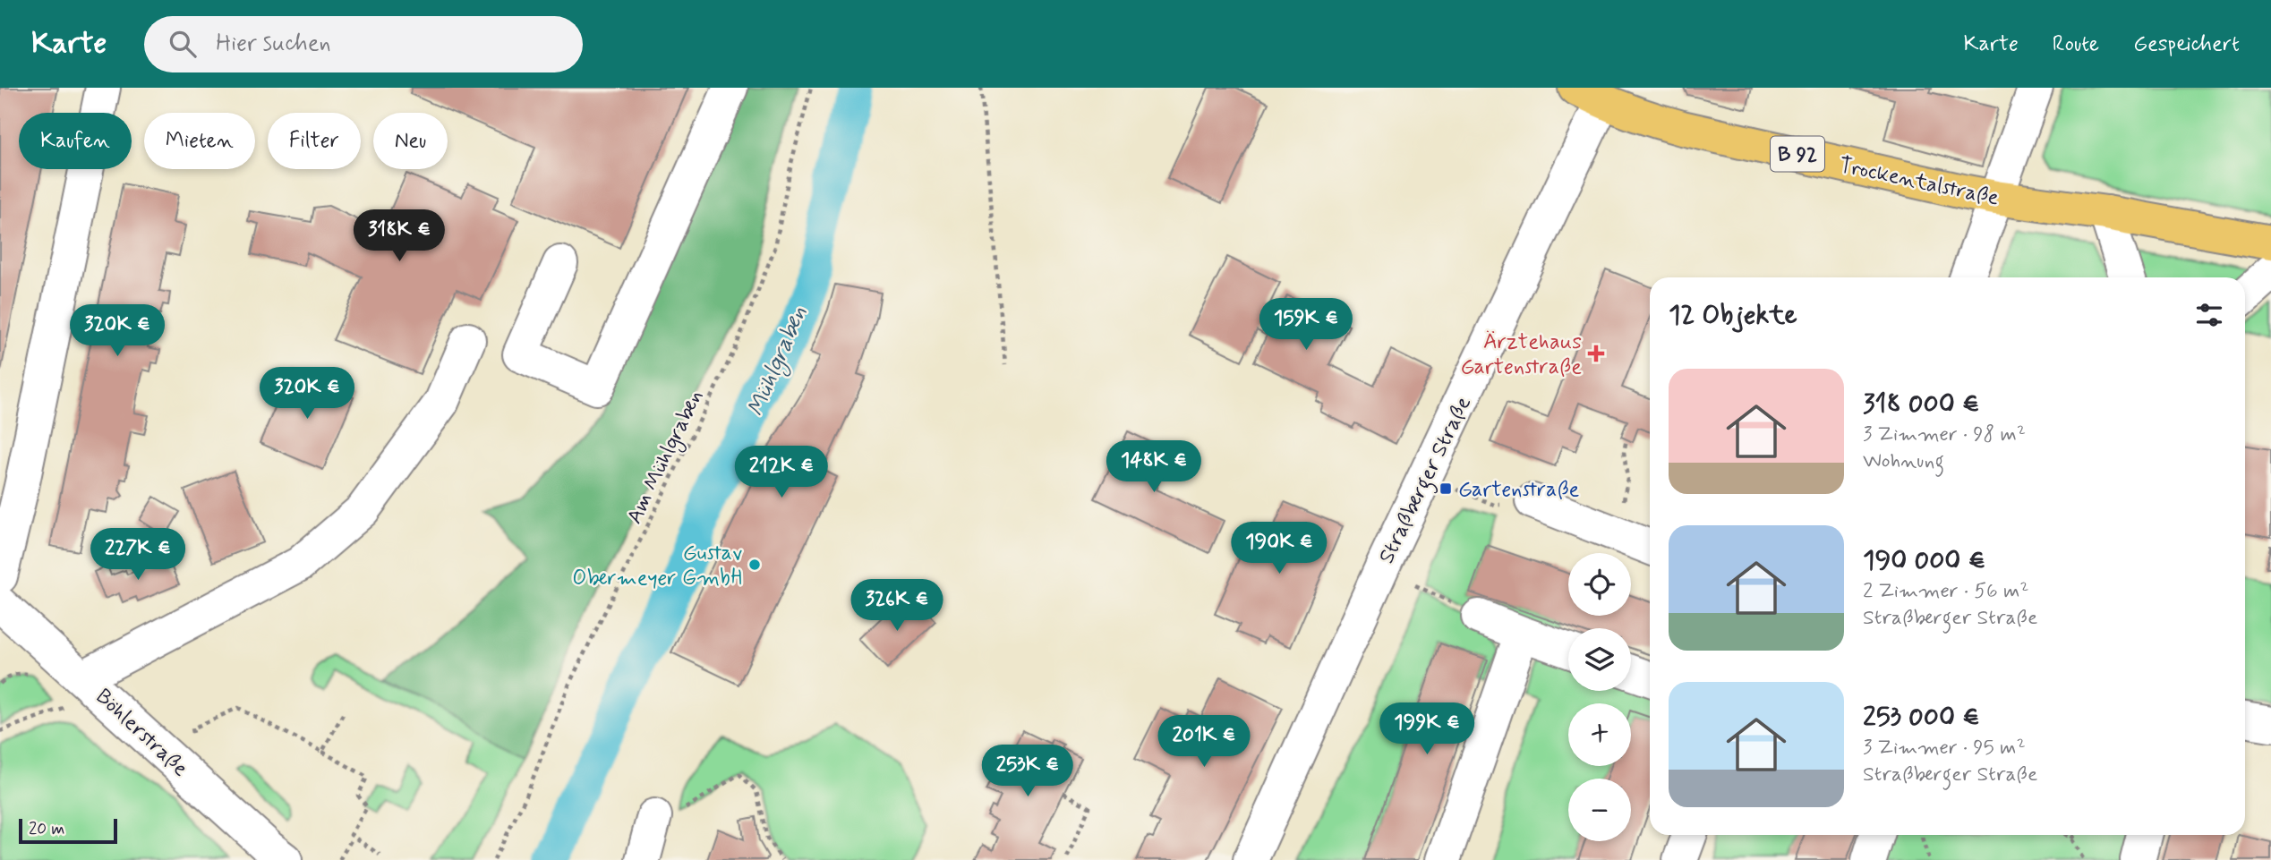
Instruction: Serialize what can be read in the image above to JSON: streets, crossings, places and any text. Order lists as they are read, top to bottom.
{
  "streets": {
    "main road": ["B 92", "Trockentalstraße"],
    "street": ["Straßberger Straße", "Böhlerstraße"],
    "path": ["Am Mühlgraben"]
  },
  "crossings": [
    ["Trockentalstraße", "Straßberger Straße"]
  ],
  "water": ["Mühlgraben"],
  "places": {
    "health": ["Ärztehaus Gartenstraße"],
    "transit": ["Gartenstraße"],
    "other": ["Gustav Obermeyer GmbH"]
  },
  "scale_bar": "20 m",
  "page": {
    "header": "Karte",
    "search": "Hier suchen",
    "nav": ["Karte", "Route", "Gespeichert"],
    "chip": [
      "Kaufen",
      "Mieten",
      "Filter",
      "Neu"
    ],
    "price": [
      "318K €",
      "159K €",
      "320K €",
      "320K €",
      "148K €",
      "212K €",
      "190K €",
      "227K €",
      "326K €",
      "199K €",
      "201K €",
      "253K €"
    ],
    "heading": "12 Objekte",
    "list": [
      {
        "name": "318 000 €",
        "note": "3 Zimmer · 98 m² · Wohnung"
      },
      {
        "name": "190 000 €",
        "note": "2 Zimmer · 56 m² · Straßberger Straße"
      },
      {
        "name": "253 000 €",
        "note": "3 Zimmer · 95 m² · Straßberger Straße"
      }
    ],
    "map_buttons": ["+", "−"],
    "scale": "20 m"
  }
}
